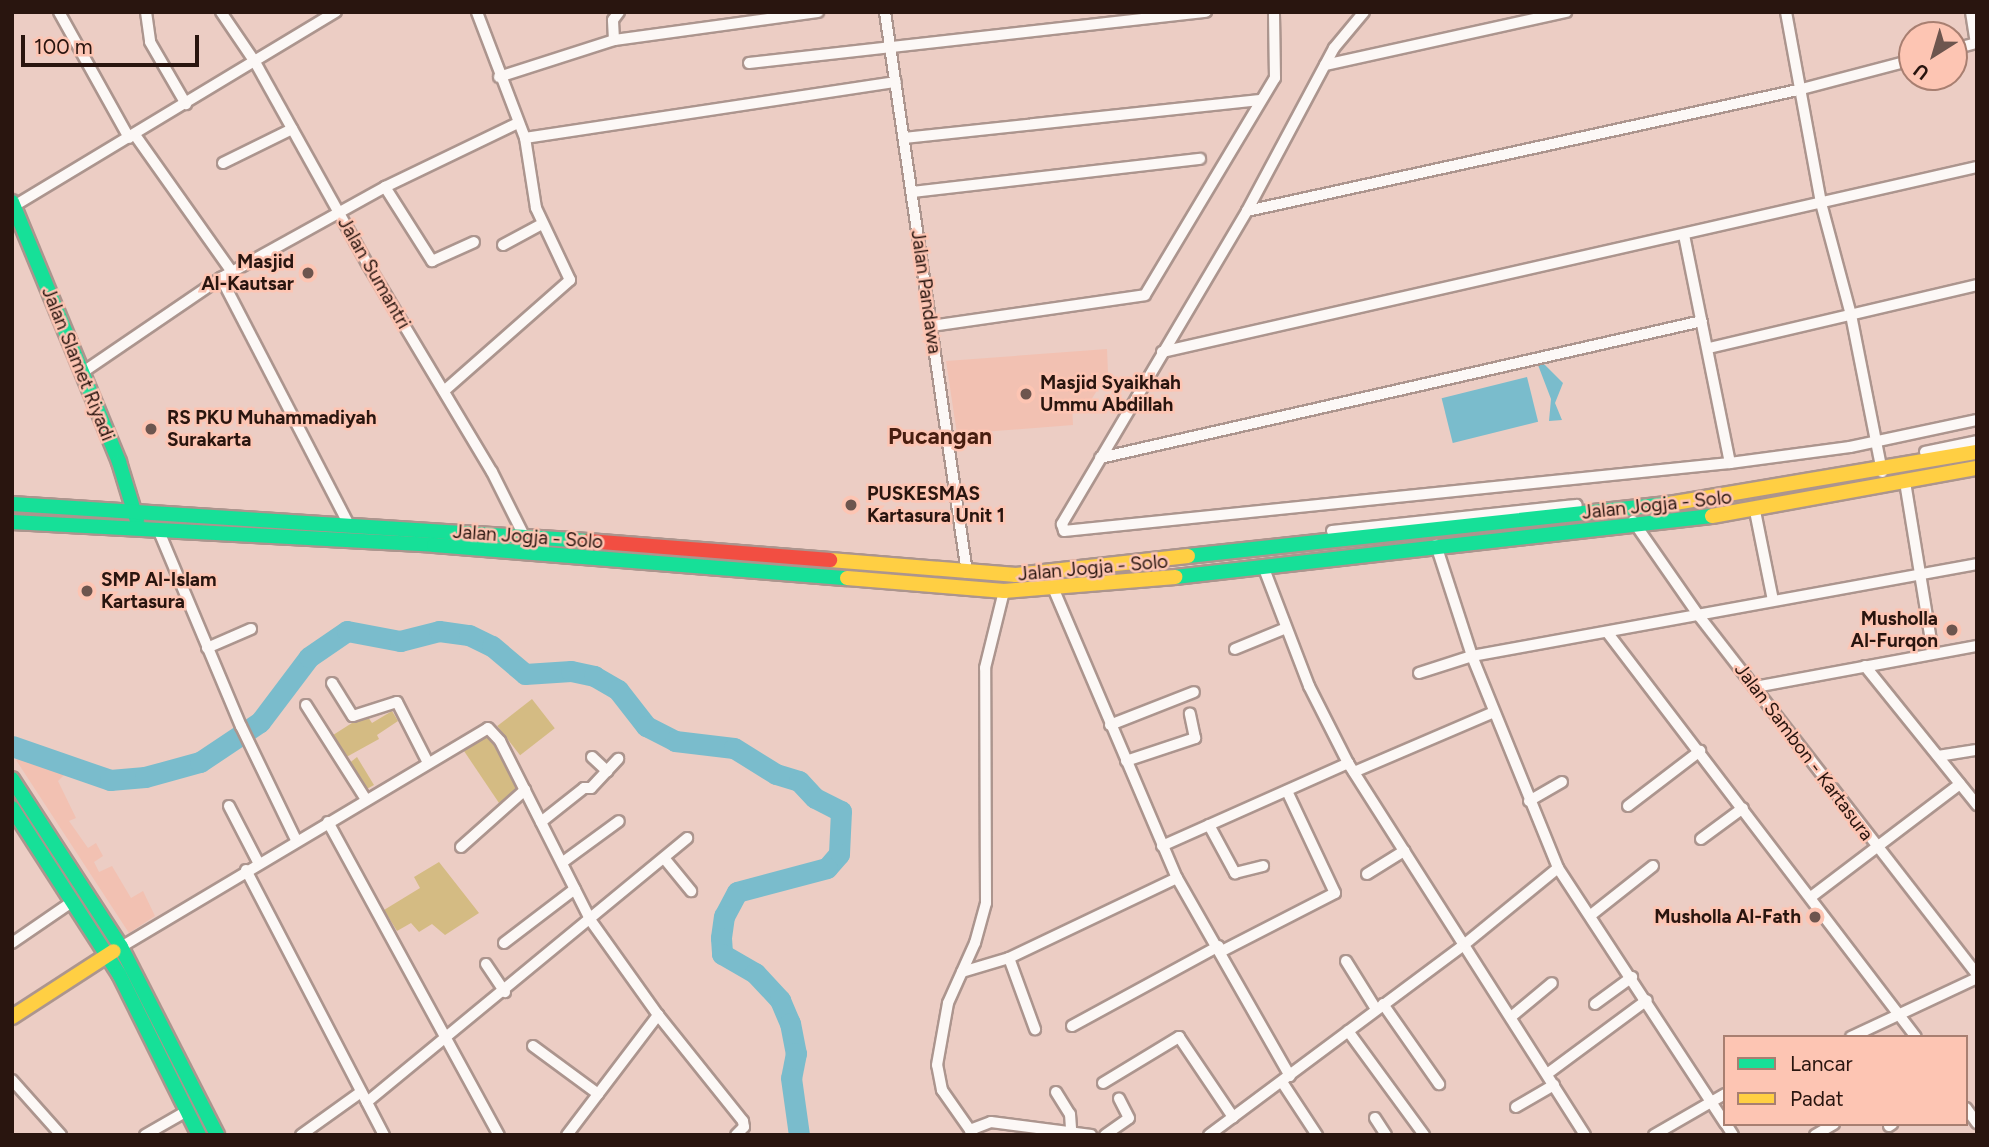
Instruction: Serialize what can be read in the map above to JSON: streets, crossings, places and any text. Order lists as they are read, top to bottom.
{
  "streets": {
    "main road": ["Jalan Slamet Riyadi", "Jalan Jogja - Solo"],
    "street": ["Jalan Sumantri", "Jalan Pandawa", "Jalan Sambon - Kartasura"]
  },
  "crossings": [
    ["Jalan Sumantri", "Jalan Jogja - Solo"],
    ["Jalan Pandawa", "Jalan Jogja - Solo"],
    ["Jalan Slamet Riyadi", "Jalan Jogja - Solo"],
    ["Jalan Jogja - Solo", "Jalan Sambon - Kartasura"]
  ],
  "districts": ["Pucangan"],
  "places": [
    "Masjid Al-Kautsar",
    "Masjid Syaikhah Ummu Abdillah",
    "RS PKU Muhammadiyah Surakarta",
    "PUSKESMAS Kartasura Unit 1",
    "SMP Al-Islam Kartasura",
    "Musholla Al-Furqon",
    "Musholla Al-Fath"
  ],
  "legend": ["Lancar", "Padat"],
  "scale_bar": "100 m",
  "north": "bottom left"
}
